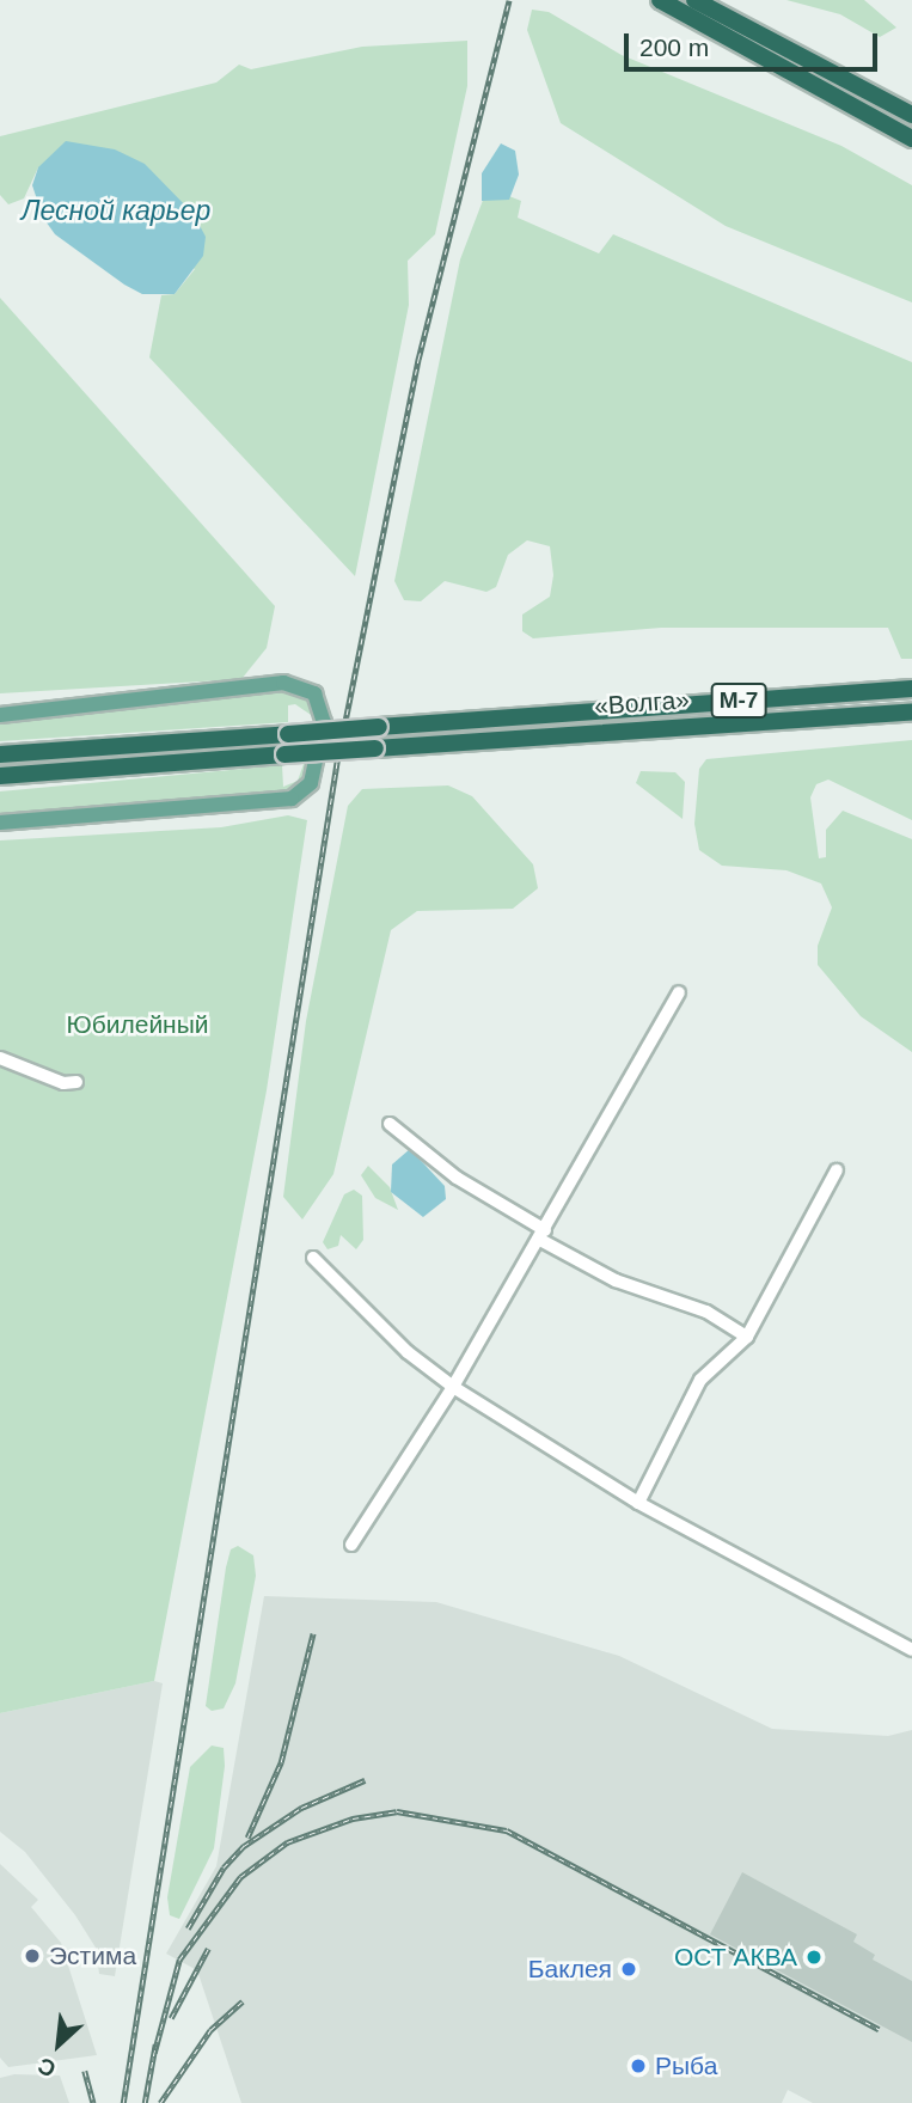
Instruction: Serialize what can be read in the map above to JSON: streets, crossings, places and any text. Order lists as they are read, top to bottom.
{
  "streets": {
    "highway": ["М-7", "«Волга»"]
  },
  "water": ["Лесной карьер"],
  "parks": ["Юбилейный"],
  "places": [
    "Эстима",
    "ОСТ АКВА",
    "Баклея",
    "Рыба"
  ],
  "scale_bar": "200 m",
  "north": "bottom left"
}
